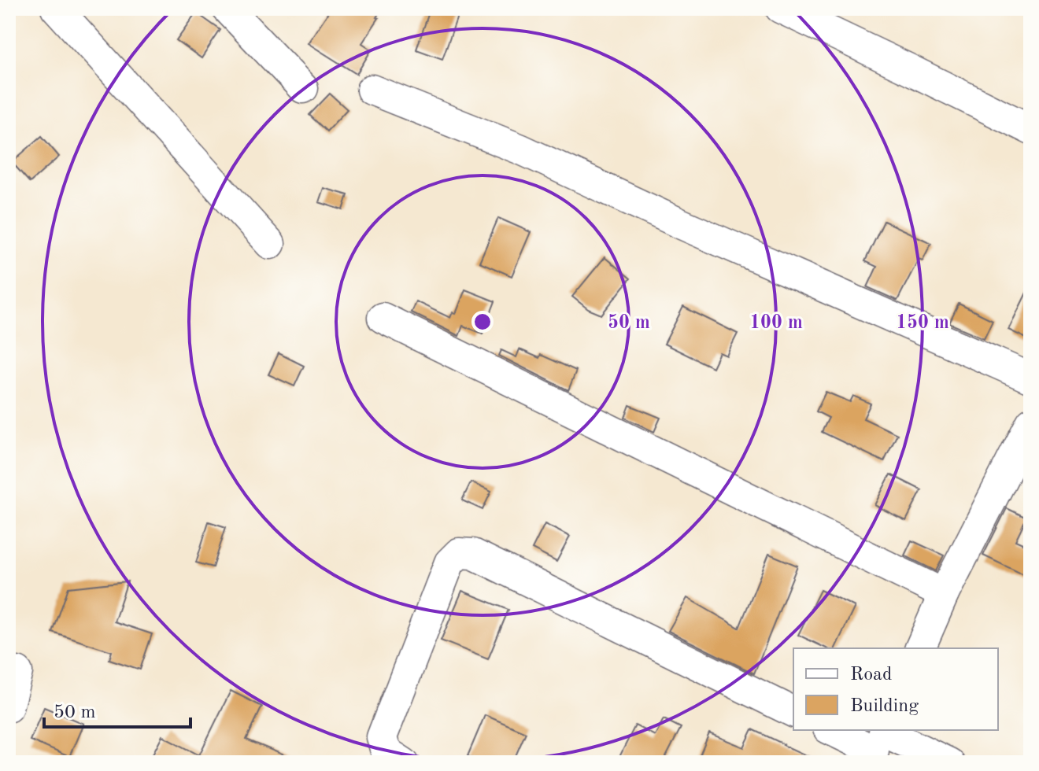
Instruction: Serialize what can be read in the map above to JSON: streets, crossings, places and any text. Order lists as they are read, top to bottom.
{
  "legend": ["Road", "Building"],
  "scale_bar": "50 m",
  "rings": ["50 m", "100 m", "150 m"]
}
